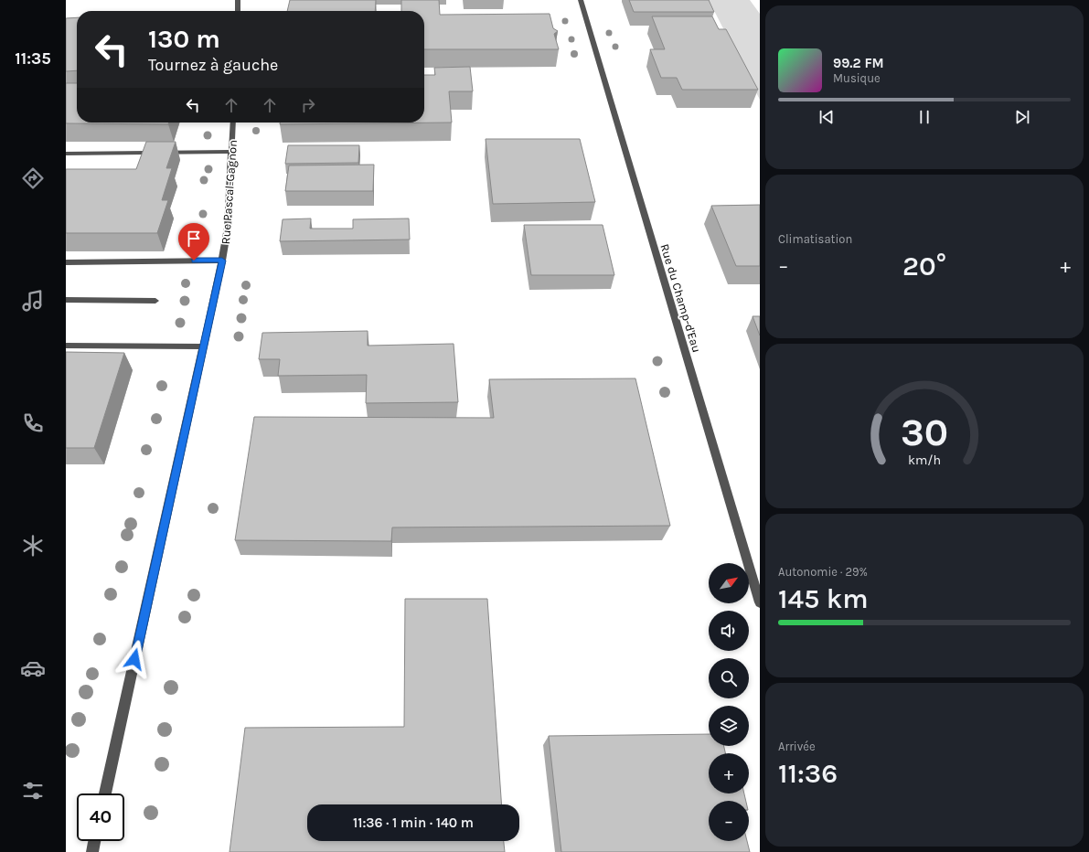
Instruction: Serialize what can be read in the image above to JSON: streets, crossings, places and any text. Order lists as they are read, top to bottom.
{
  "streets": {
    "street": ["Rue Pascal-Gagnon", "Rue du Champ-d'Eau"]
  },
  "north": "top right",
  "page": {
    "tabs": "11:35",
    "turn": ["130 m", "Tournez à gauche"],
    "song": ["99.2 FM", "Musique"],
    "tile": [
      "Climatisation",
      ["Autonomie · 29%", "145 km"],
      ["Arrivée", "11:36"]
    ],
    "heat": ["−", "20°", "+"],
    "map_buttons": ["+", "−"],
    "limit": "40",
    "trip": "11:36 · 1 min · 140 m",
    "gauge": ["30", "km/h"]
  }
}
